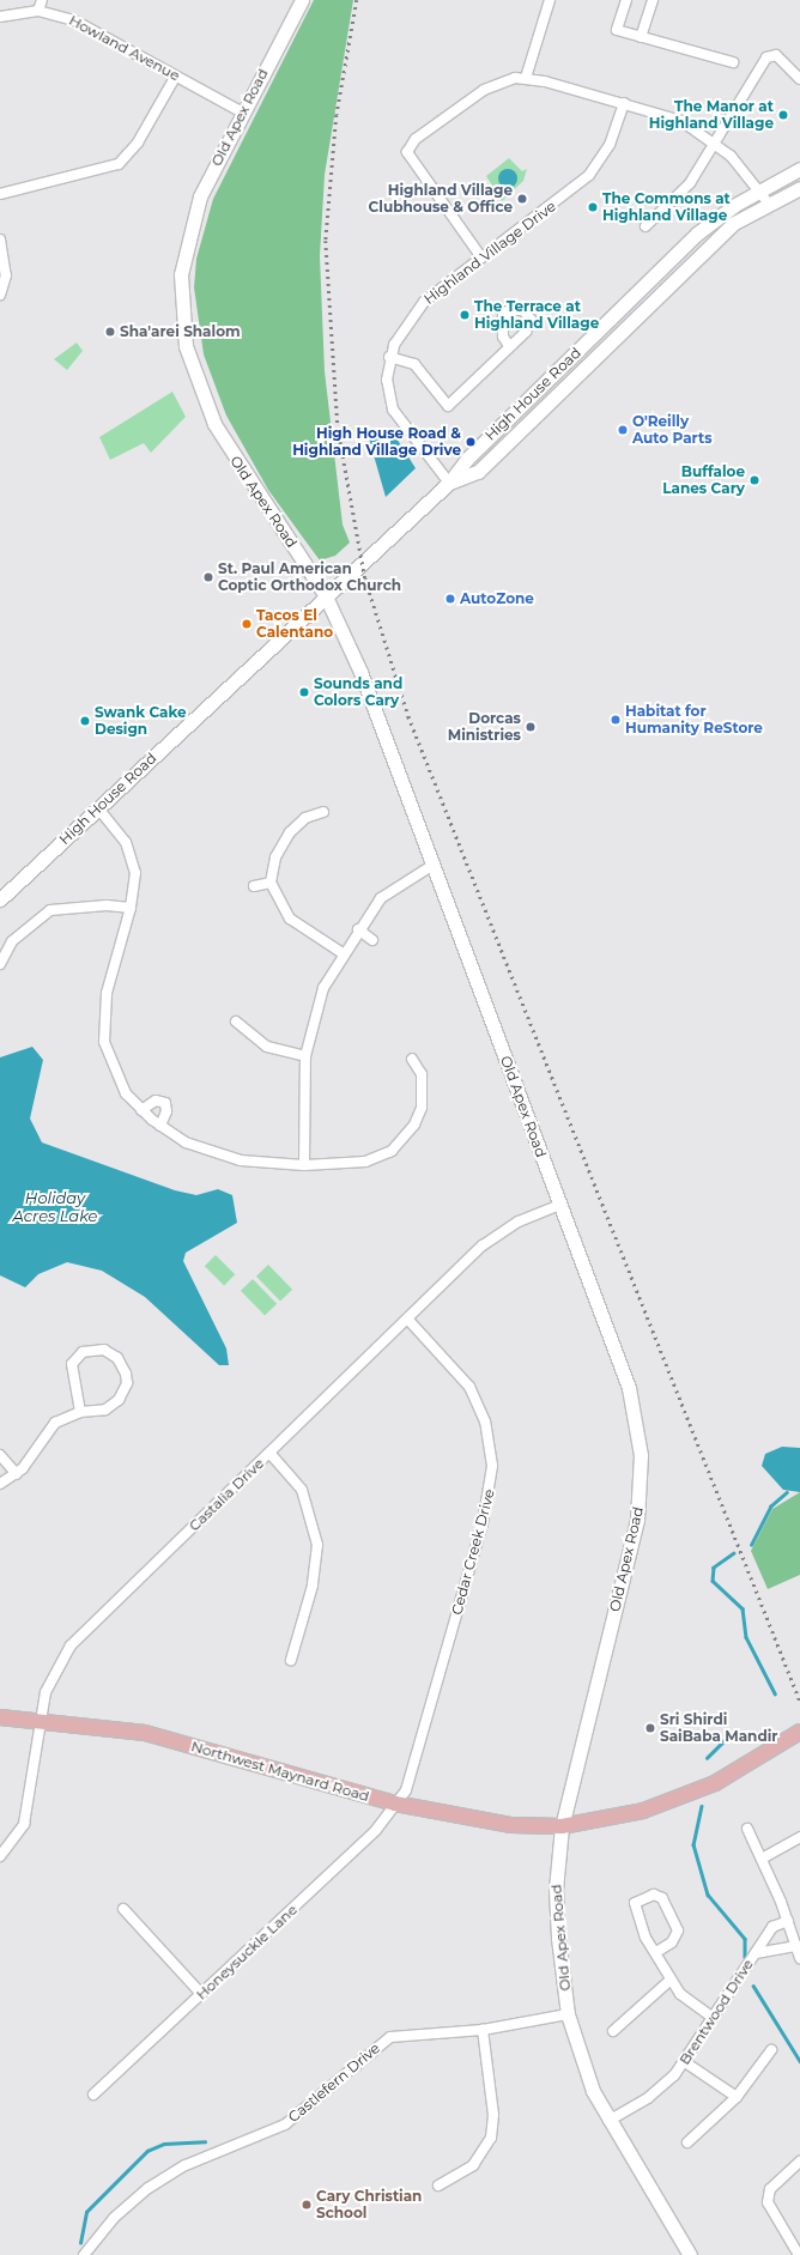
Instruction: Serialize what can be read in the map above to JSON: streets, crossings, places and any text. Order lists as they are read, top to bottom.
{
  "streets": {
    "main road": ["Old Apex Road", "High House Road", "Northwest Maynard Road"],
    "street": [
      "Howland Avenue",
      "Highland Village Drive",
      "Castalia Drive",
      "Cedar Creek Drive",
      "Honeysuckle Lane",
      "Brentwood Drive",
      "Castlefern Drive"
    ]
  },
  "crossings": [
    ["Howland Avenue", "Old Apex Road"],
    ["Old Apex Road", "High House Road"],
    ["Old Apex Road", "Castalia Drive"],
    ["Old Apex Road", "Northwest Maynard Road"],
    ["Old Apex Road", "Brentwood Drive"],
    ["Old Apex Road", "Castlefern Drive"],
    ["Highland Village Drive", "High House Road"],
    ["Castalia Drive", "Cedar Creek Drive"],
    ["Castalia Drive", "Northwest Maynard Road"],
    ["Cedar Creek Drive", "Northwest Maynard Road"],
    ["Cedar Creek Drive", "Honeysuckle Lane"],
    ["Northwest Maynard Road", "Honeysuckle Lane"]
  ],
  "water": ["Holiday Acres Lake"],
  "places": [
    "The Manor at Highland Village",
    "Highland Village Clubhouse & Office",
    "The Commons at Highland Village",
    "The Terrace at Highland Village",
    "Sha'arei Shalom",
    "O'Reilly Auto Parts",
    "High House Road & Highland Village Drive",
    "Buffaloe Lanes Cary",
    "St. Paul American Coptic Orthodox Church",
    "AutoZone",
    "Tacos El Calentano",
    "Sounds and Colors Cary",
    "Habitat for Humanity ReStore",
    "Swank Cake Design",
    "Dorcas Ministries",
    "Sri Shirdi SaiBaba Mandir",
    "Cary Christian School"
  ]
}
